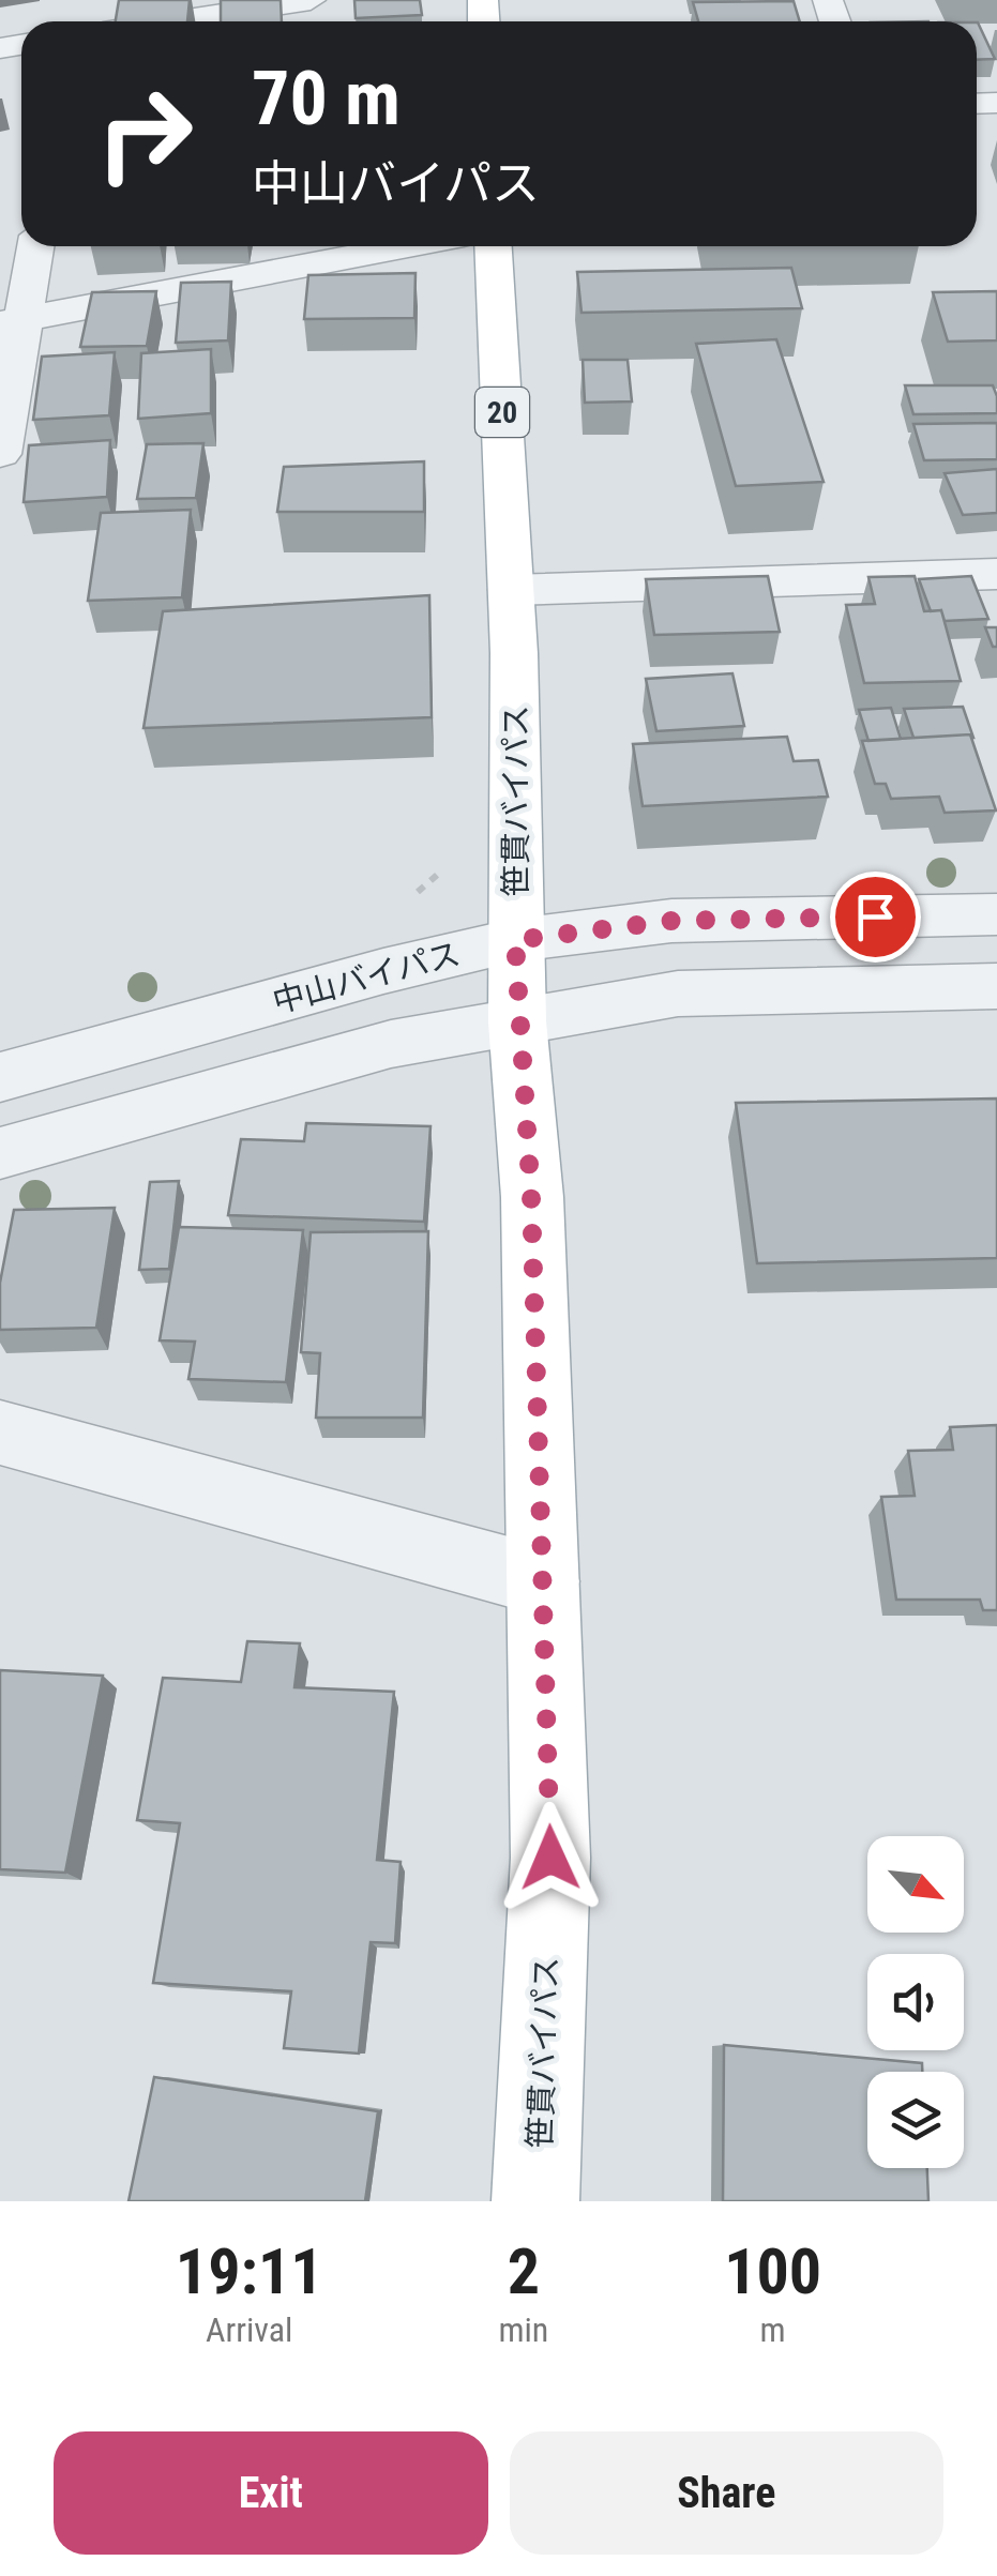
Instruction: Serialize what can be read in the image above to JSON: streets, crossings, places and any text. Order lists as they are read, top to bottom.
{
  "streets": {
    "main road": ["20", "笹貫バイパス"],
    "street": ["中山バイパス"]
  },
  "crossings": [
    ["笹貫バイパス", "中山バイパス"]
  ],
  "north": "bottom right",
  "page": {
    "turn": ["70 m", "中山バイパス"],
    "eta": [
      "19:11",
      "Arrival",
      "2",
      "min",
      "100",
      "m"
    ],
    "buttons": ["Exit", "Share"]
  }
}
